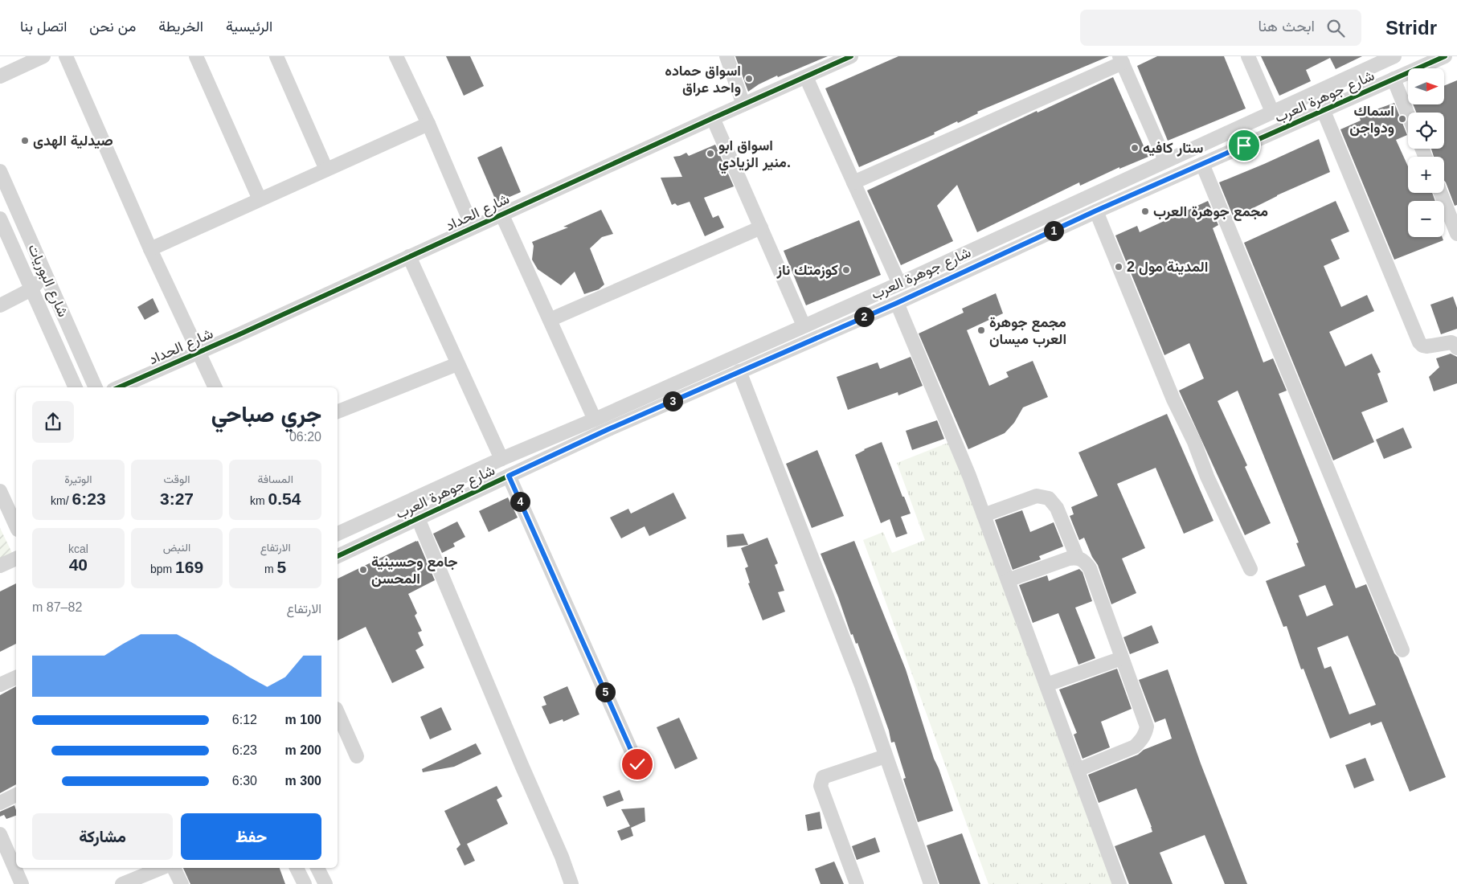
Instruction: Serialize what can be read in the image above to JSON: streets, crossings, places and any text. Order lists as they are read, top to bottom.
{
  "streets": {
    "street": ["شارع جوهرة العرب", "شارع الحداد", "شارع البوريات"]
  },
  "places": [
    "اسواق حماده واحد عراق",
    "اسماك ودواجن",
    "صيدلية الهدى",
    "ستار كافيه",
    "اسواق ابو منير الزيادي.",
    "مجمع جوهرة العرب",
    "المدينة مول 2",
    "كوزمتك ناز",
    "مجمع جوهرة العرب ميسان",
    "جامع وحسينية المحسن"
  ],
  "north": "right",
  "page": {
    "header": "Stridr",
    "search": "ابحث هنا",
    "nav": [
      "الرئيسية",
      "الخريطة",
      "من نحن",
      "اتصل بنا"
    ],
    "map_buttons": ["+", "−"],
    "pins": [
      "1",
      "2",
      "3",
      "4",
      "5"
    ],
    "heading": ["جري صباحي", "06:20"],
    "stats": [
      ["المسافة", "0.54 km"],
      ["الوقت", "3:27"],
      ["الوتيرة", "6:23 /km"],
      ["الارتفاع", "5 m"],
      ["النبض", "169 bpm"],
      ["kcal", "40"]
    ],
    "chart": ["الارتفاع", "82–87 m"],
    "list": [
      {
        "name": "100 m",
        "note": "6:12"
      },
      {
        "name": "200 m",
        "note": "6:23"
      },
      {
        "name": "300 m",
        "note": "6:30"
      }
    ],
    "buttons": ["حفظ", "مشاركة"]
  }
}
